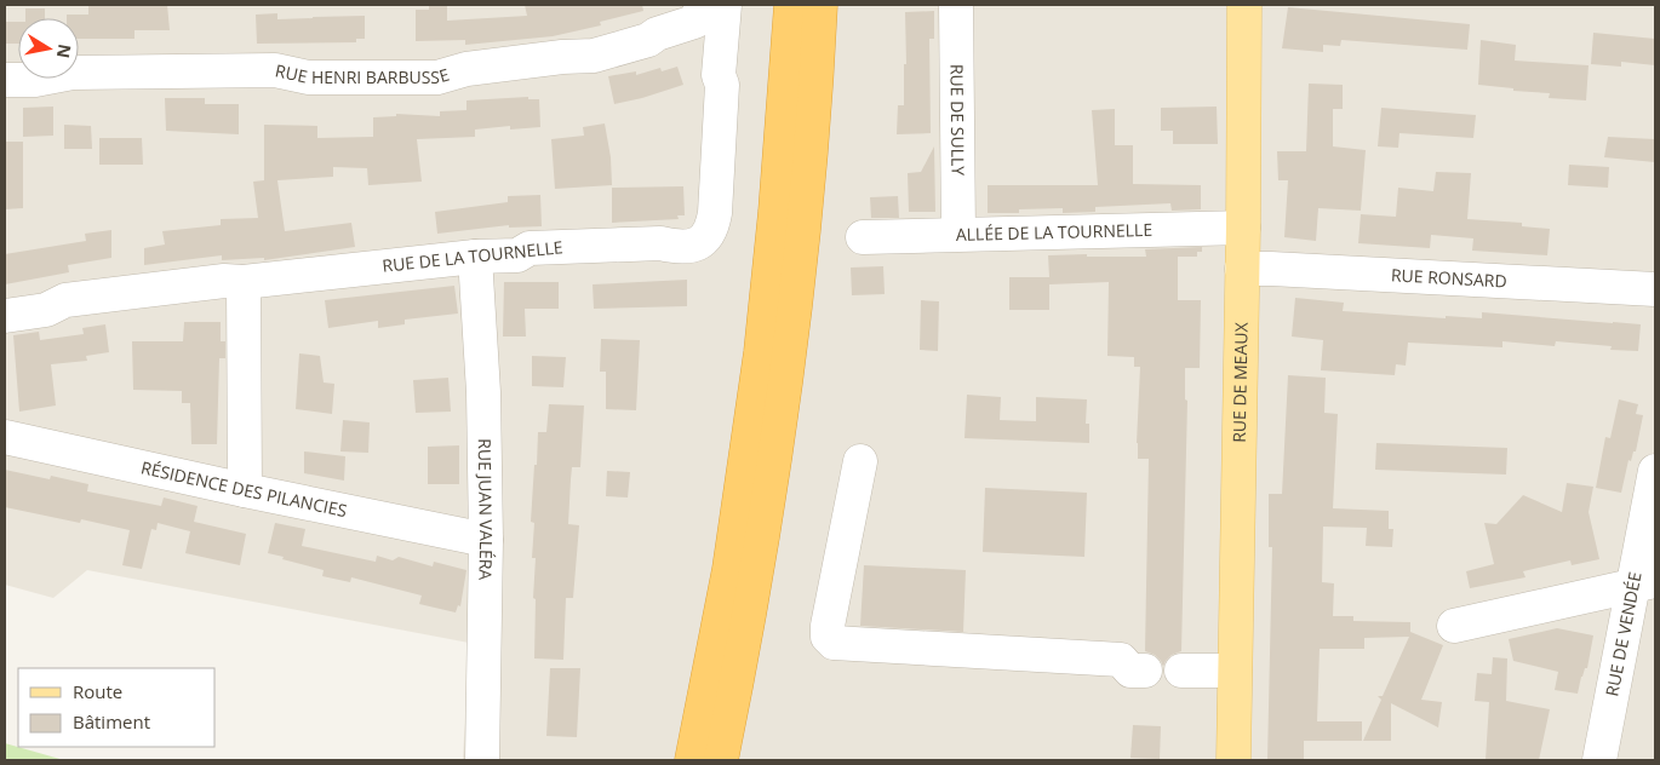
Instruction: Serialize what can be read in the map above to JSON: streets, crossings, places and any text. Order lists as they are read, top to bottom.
{
  "streets": {
    "main road": ["RUE DE MEAUX"],
    "street": [
      "RUE HENRI BARBUSSE",
      "RUE DE SULLY",
      "ALLÉE DE LA TOURNELLE",
      "RUE DE LA TOURNELLE",
      "RUE RONSARD",
      "RÉSIDENCE DES PILANCIES",
      "RUE JUAN VALÉRA",
      "RUE DE VENDÉE"
    ]
  },
  "crossings": [
    ["RUE DE SULLY", "ALLÉE DE LA TOURNELLE"],
    ["ALLÉE DE LA TOURNELLE", "RUE DE MEAUX"],
    ["RUE DE LA TOURNELLE", "RUE JUAN VALÉRA"],
    ["RUE RONSARD", "RUE DE MEAUX"],
    ["RÉSIDENCE DES PILANCIES", "RUE JUAN VALÉRA"]
  ],
  "legend": ["Route", "Bâtiment"],
  "north": "right"
}
